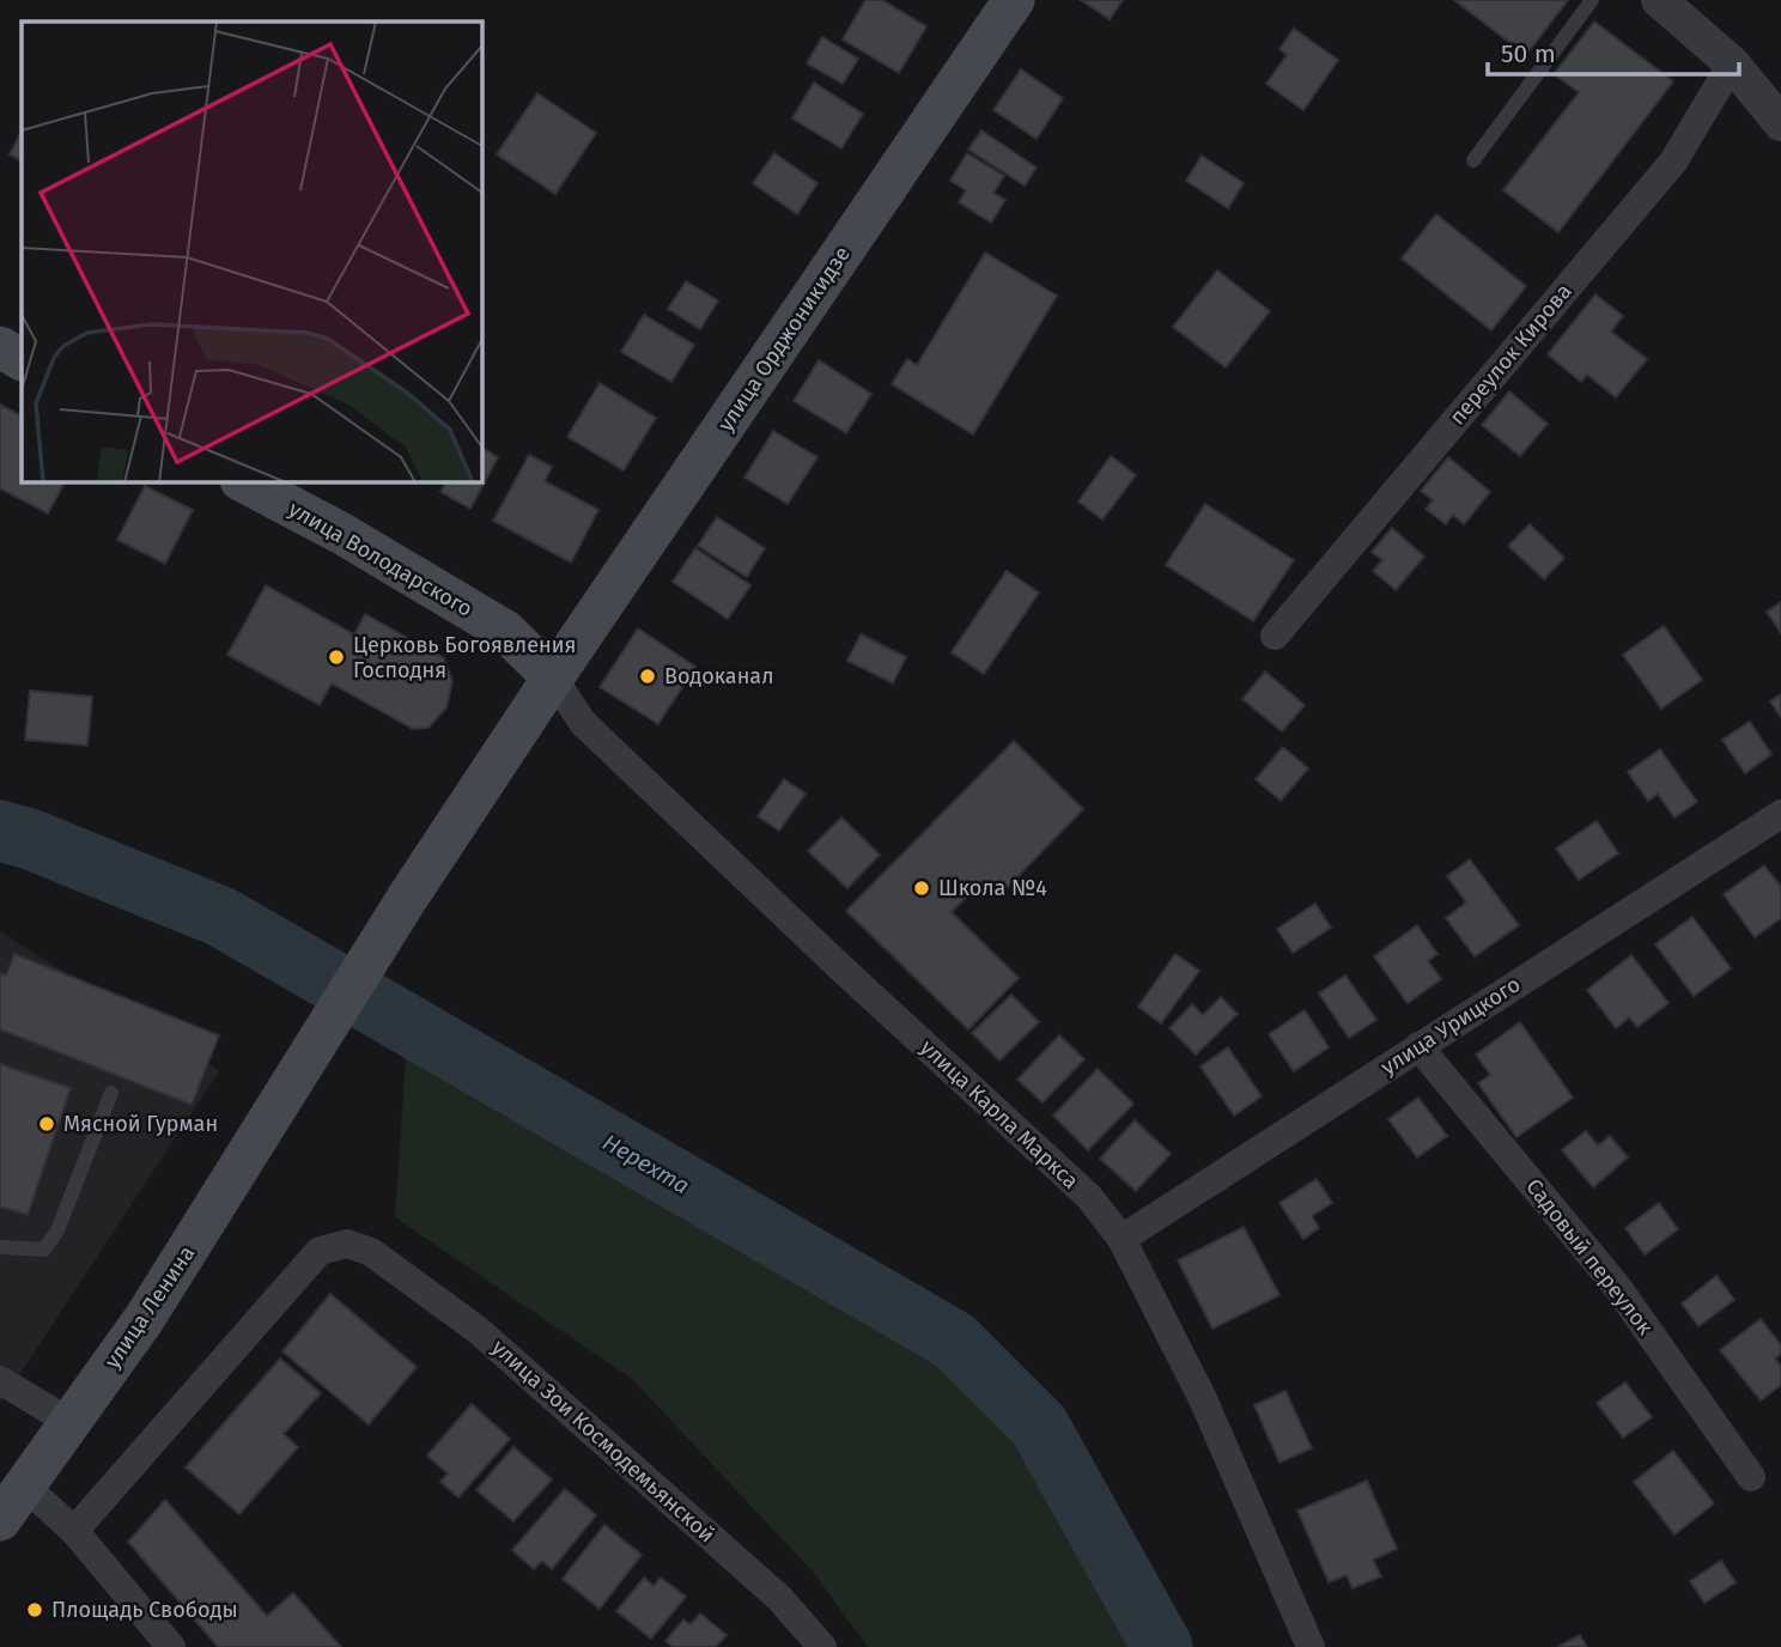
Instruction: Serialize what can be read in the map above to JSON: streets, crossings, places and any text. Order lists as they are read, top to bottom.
{
  "streets": {
    "main road": ["улица Орджоникидзе", "улица Володарского", "улица Ленина"],
    "street": [
      "переулок Кирова",
      "улица Урицкого",
      "улица Карла Маркса",
      "Садовый переулок",
      "улица Зои Космодемьянской"
    ]
  },
  "crossings": [
    ["улица Орджоникидзе", "улица Володарского"],
    ["улица Орджоникидзе", "улица Карла Маркса"],
    ["улица Орджоникидзе", "улица Ленина"],
    ["улица Володарского", "улица Карла Маркса"],
    ["улица Володарского", "улица Ленина"],
    ["улица Урицкого", "улица Карла Маркса"],
    ["улица Урицкого", "Садовый переулок"],
    ["улица Карла Маркса", "улица Ленина"]
  ],
  "water": ["Нерехта"],
  "places": [
    "Церковь Богоявления Господня",
    "Водоканал",
    "Школа №4",
    "Мясной Гурман",
    "Площадь Свободы"
  ],
  "scale_bar": "50 m"
}
